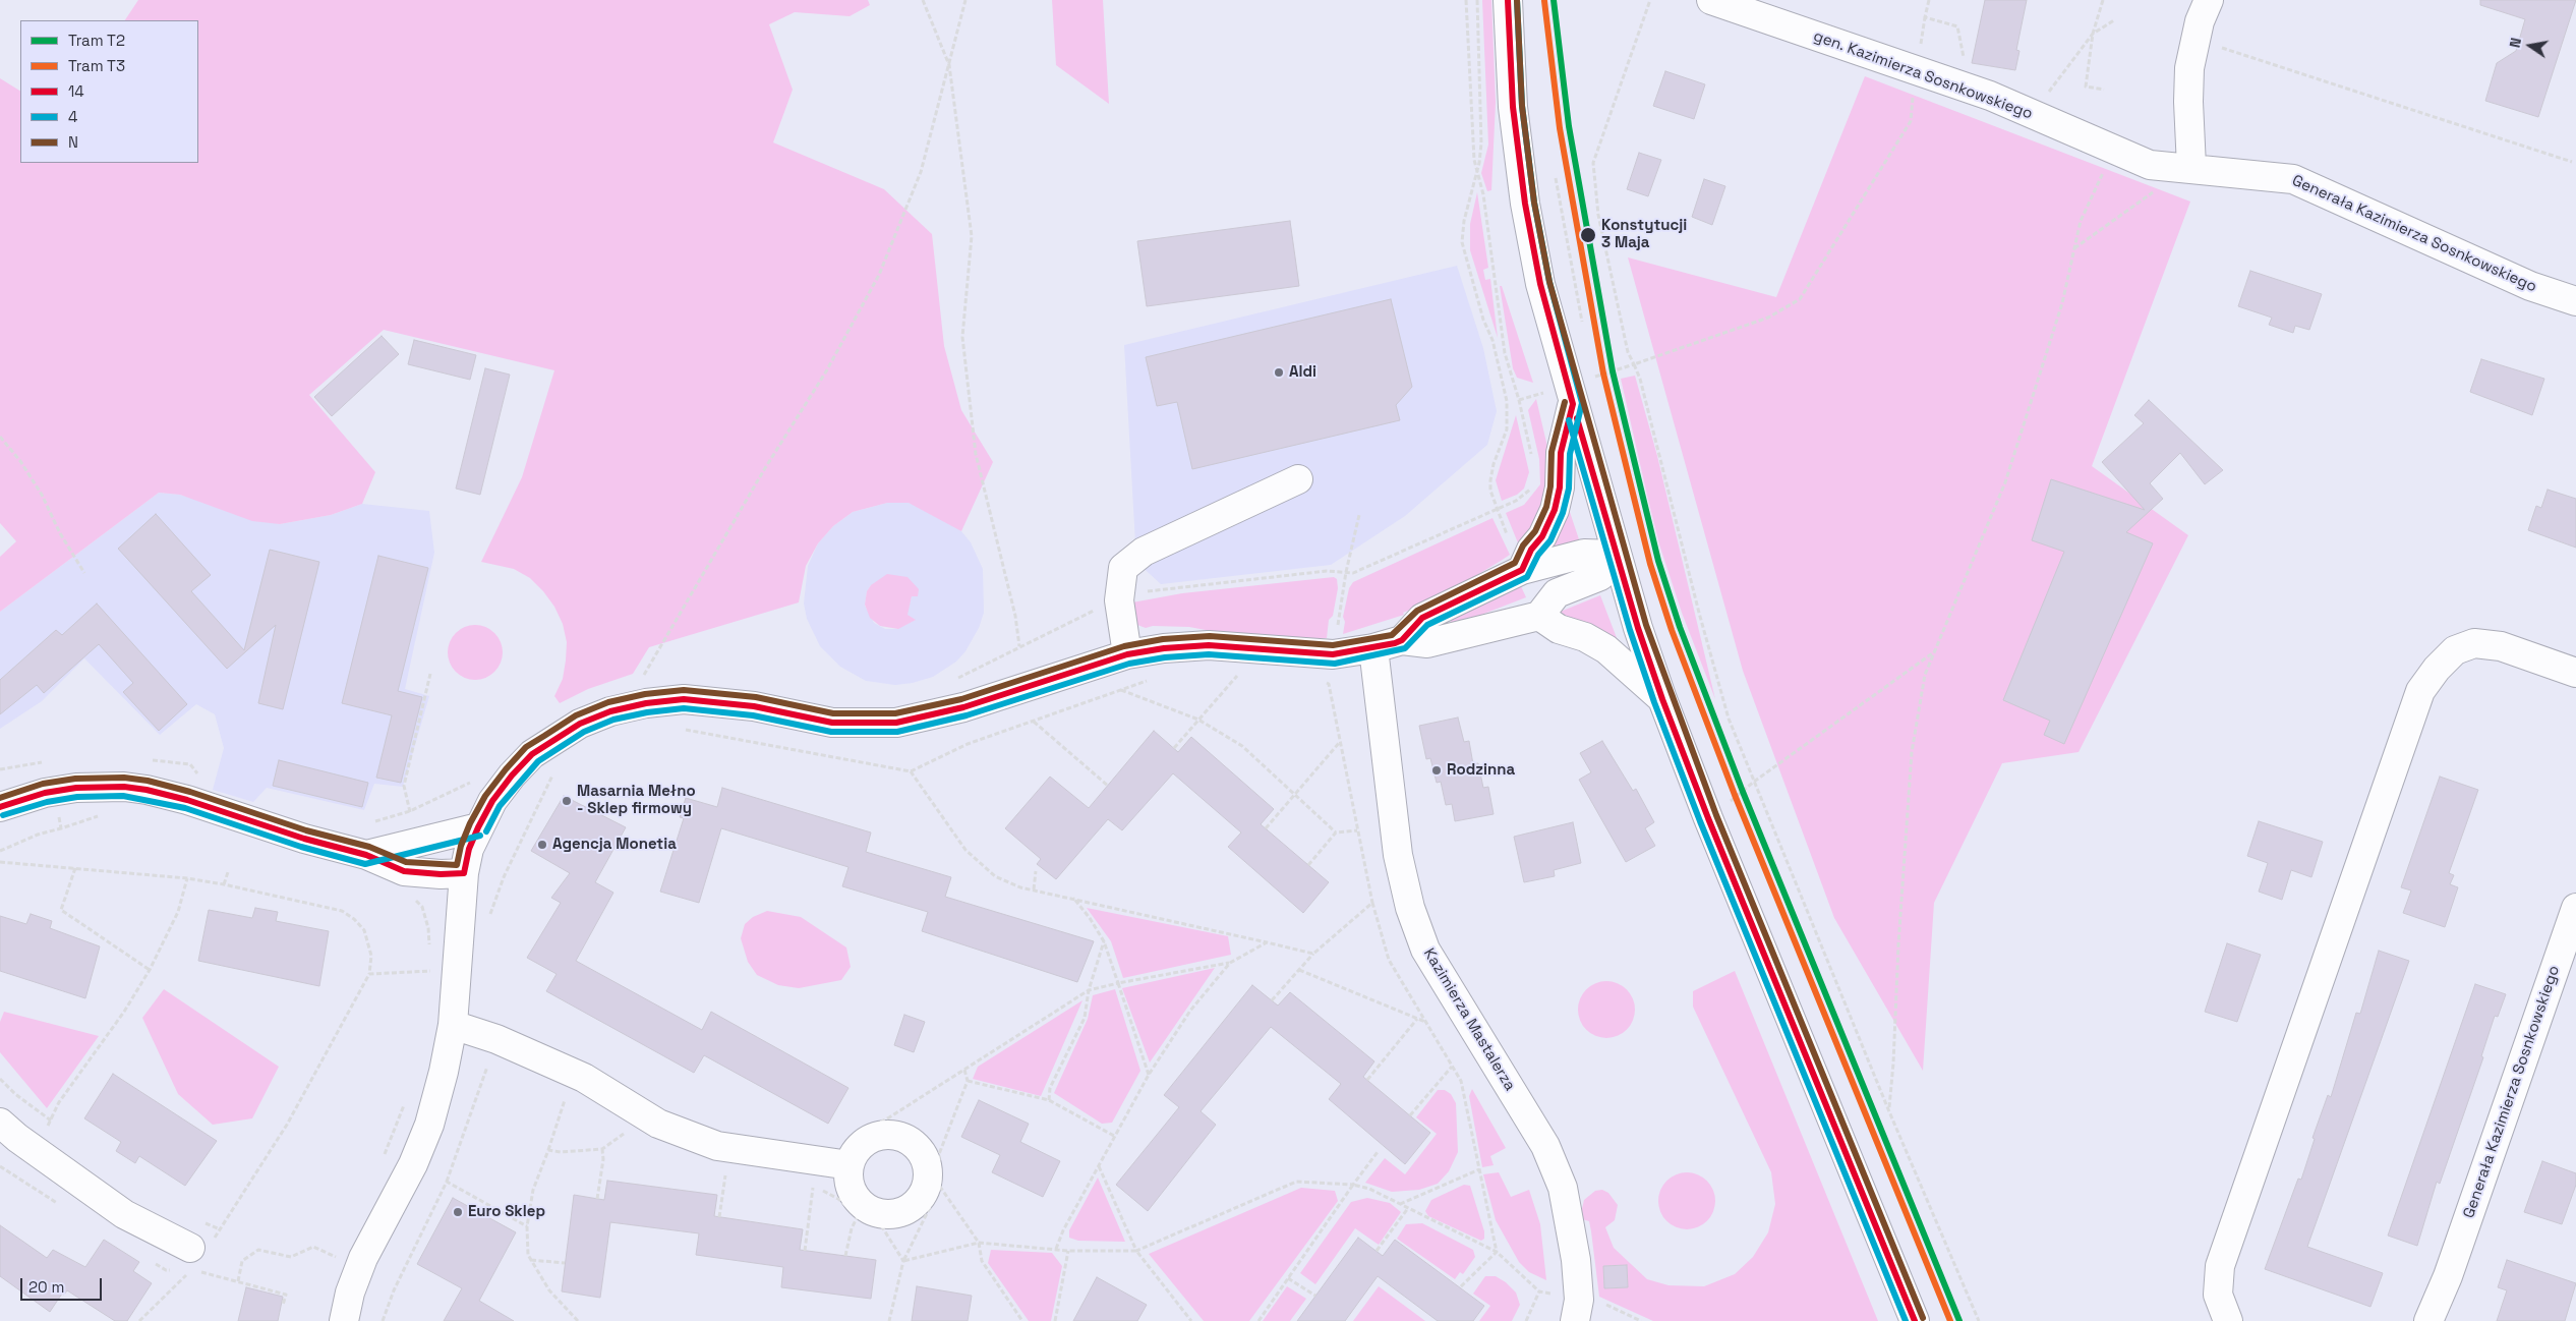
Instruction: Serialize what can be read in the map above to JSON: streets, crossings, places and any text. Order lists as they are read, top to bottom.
{
  "streets": {
    "street": ["gen. Kazimierza Sosnkowskiego", "Generała Kazimierza Sosnkowskiego", "Kazimierza Mastalerza"]
  },
  "crossings": [
    ["gen. Kazimierza Sosnkowskiego", "Generała Kazimierza Sosnkowskiego"]
  ],
  "places": [
    "Konstytucji 3 Maja",
    "Aldi",
    "Rodzinna",
    "Masarnia Mełno - Sklep firmowy",
    "Agencja Monetia",
    "Euro Sklep"
  ],
  "lines": [
    "tram line T2",
    "transit line 14",
    "transit line 4",
    "transit line N",
    "tram line T3"
  ],
  "legend": [
    "Tram T2",
    "Tram T3",
    "14",
    "4",
    "N"
  ],
  "scale_bar": "20 m",
  "north": "left"
}
